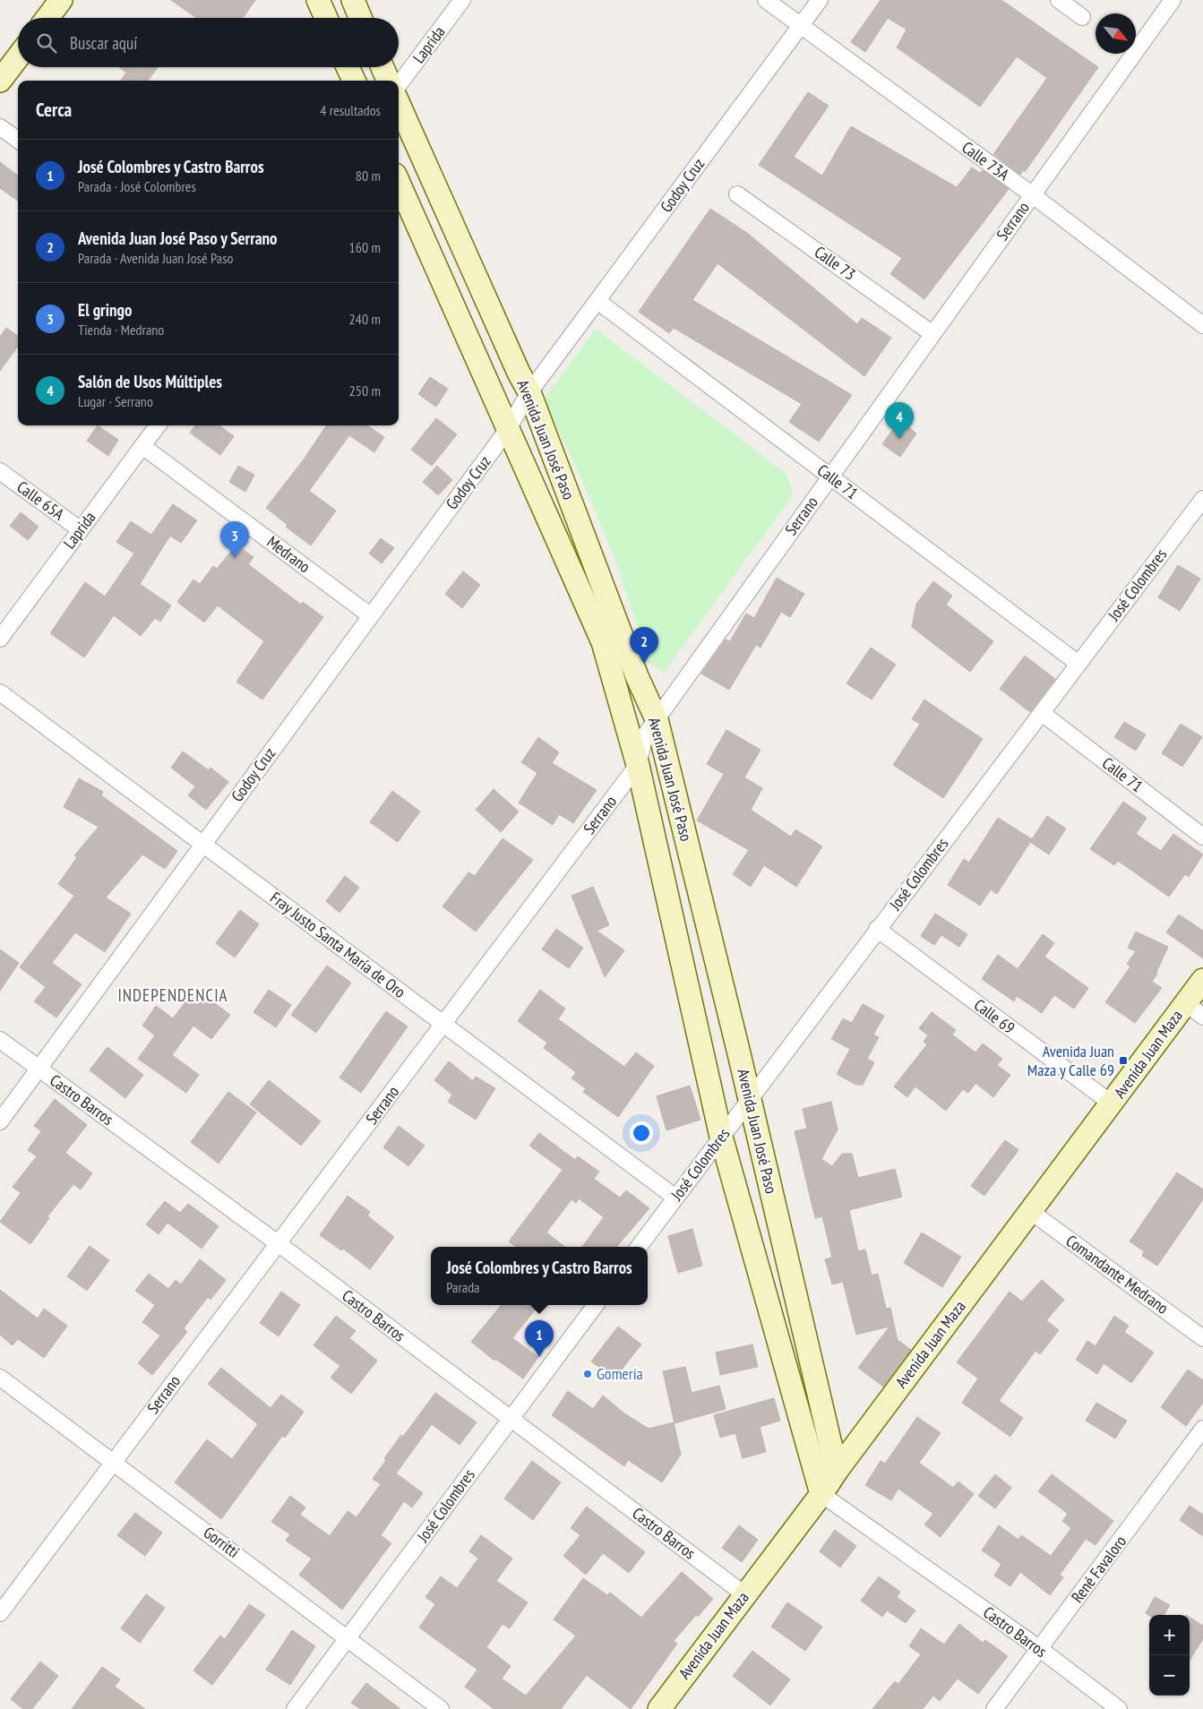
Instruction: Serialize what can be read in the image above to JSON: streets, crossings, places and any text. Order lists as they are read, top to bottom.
{
  "streets": {
    "main road": ["Avenida Juan José Paso", "Avenida Juan Maza"],
    "street": [
      "Laprida",
      "Calle 73A",
      "Godoy Cruz",
      "Serrano",
      "Calle 73",
      "Calle 71",
      "Calle 65A",
      "Medrano",
      "José Colombres",
      "Fray Justo Santa María de Oro",
      "Calle 69",
      "Castro Barros",
      "Comandante Medrano",
      "Gorritti",
      "René Favaloro"
    ]
  },
  "crossings": [
    ["Laprida", "Calle 65A"],
    ["Laprida", "Medrano"],
    ["Calle 73A", "Godoy Cruz"],
    ["Calle 73A", "Serrano"],
    ["Godoy Cruz", "Avenida Juan José Paso"],
    ["Godoy Cruz", "Calle 71"],
    ["Godoy Cruz", "Medrano"],
    ["Godoy Cruz", "Fray Justo Santa María de Oro"],
    ["Godoy Cruz", "Castro Barros"],
    ["Serrano", "Calle 73"],
    ["Serrano", "Avenida Juan José Paso"],
    ["Serrano", "Calle 71"],
    ["Serrano", "Fray Justo Santa María de Oro"],
    ["Serrano", "Castro Barros"],
    ["Serrano", "Gorritti"],
    ["Avenida Juan José Paso", "José Colombres"],
    ["Avenida Juan José Paso", "Avenida Juan Maza"],
    ["Avenida Juan José Paso", "Castro Barros"],
    ["Calle 71", "José Colombres"],
    ["José Colombres", "Fray Justo Santa María de Oro"],
    ["José Colombres", "Calle 69"],
    ["José Colombres", "Castro Barros"],
    ["José Colombres", "Gorritti"],
    ["Calle 69", "Avenida Juan Maza"],
    ["Avenida Juan Maza", "Castro Barros"],
    ["Avenida Juan Maza", "Comandante Medrano"],
    ["Castro Barros", "René Favaloro"]
  ],
  "districts": ["INDEPENDENCIA"],
  "places": {
    "transit": ["Avenida Juan Maza y Calle 69"],
    "other": ["Gomería"]
  },
  "north": "bottom right",
  "page": {
    "search": "Buscar aquí",
    "heading": ["Cerca", "4 resultados"],
    "list": [
      {
        "mark": "1",
        "name": "José Colombres y Castro Barros",
        "note": "Parada · José Colombres",
        "value": "80 m"
      },
      {
        "mark": "2",
        "name": "Avenida Juan José Paso y Serrano",
        "note": "Parada · Avenida Juan José Paso",
        "value": "160 m"
      },
      {
        "mark": "3",
        "name": "El gringo",
        "note": "Tienda · Medrano",
        "value": "240 m"
      },
      {
        "mark": "4",
        "name": "Salón de Usos Múltiples",
        "note": "Lugar · Serrano",
        "value": "250 m"
      }
    ],
    "pins": [
      "4",
      "3",
      "2",
      "1"
    ],
    "popup": ["José Colombres y Castro Barros", "Parada"],
    "map_buttons": ["+", "−"]
  }
}
